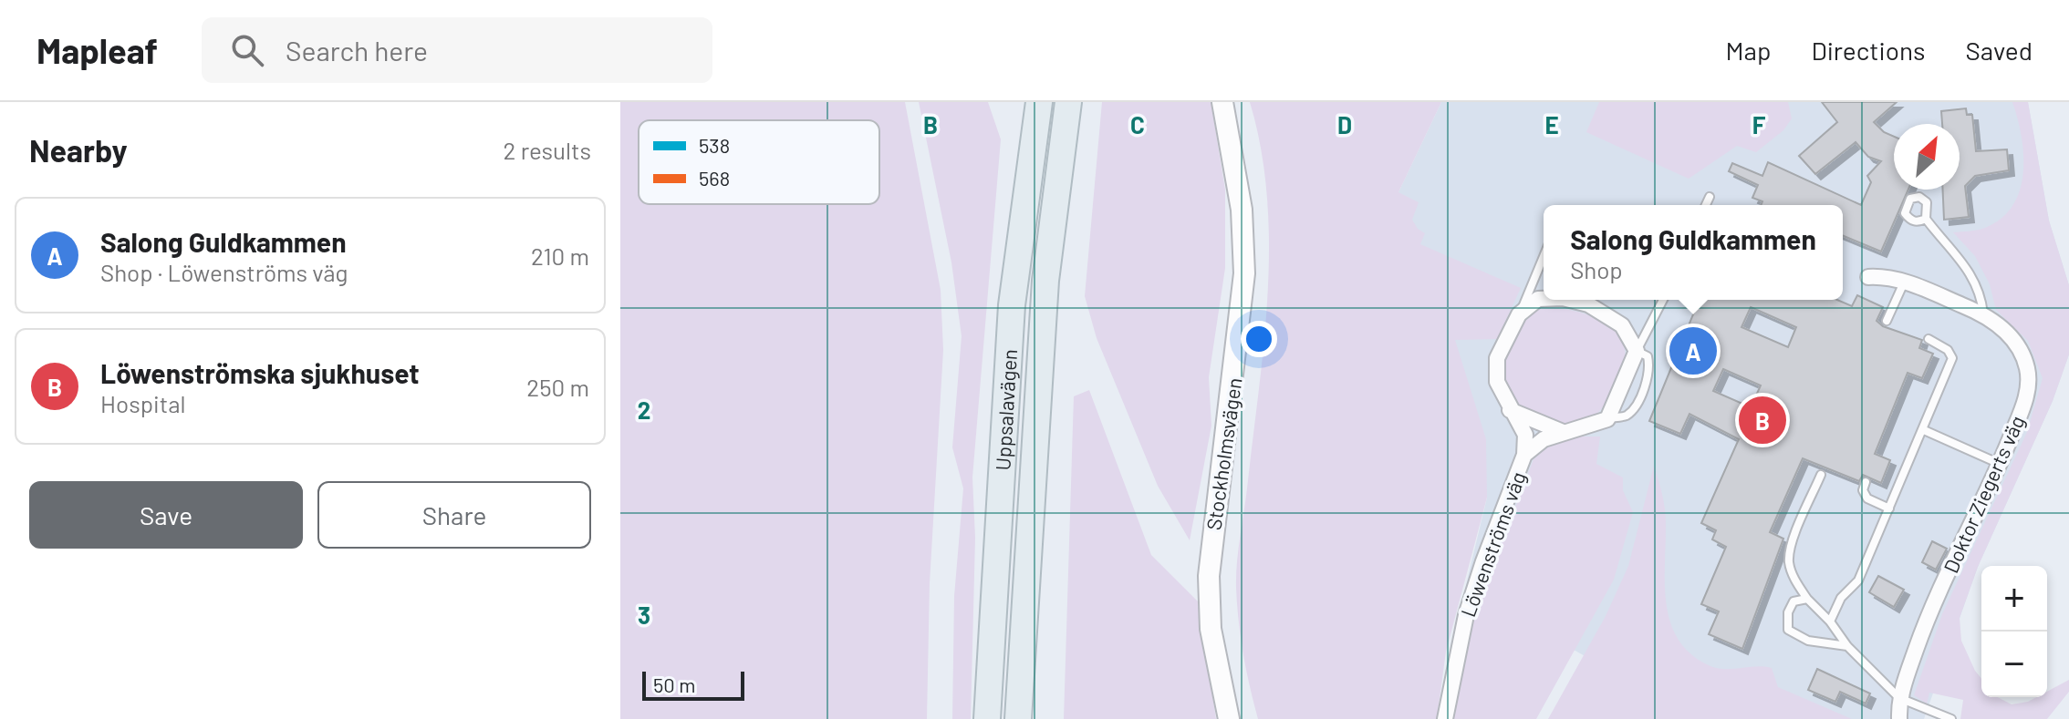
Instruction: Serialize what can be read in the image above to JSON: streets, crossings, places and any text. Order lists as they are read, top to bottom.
{
  "streets": {
    "highway": ["Uppsalavägen"],
    "street": ["Stockholmsvägen", "Doktor Ziegerts väg", "Löwenströms väg"]
  },
  "legend": ["538", "568"],
  "scale_bar": "50 m",
  "north": "top right",
  "page": {
    "header": "Mapleaf",
    "search": "Search here",
    "nav": ["Map", "Directions", "Saved"],
    "heading": ["Nearby", "2 results"],
    "list": [
      {
        "mark": "A",
        "name": "Salong Guldkammen",
        "note": "Shop · Löwenströms väg",
        "value": "210 m"
      },
      {
        "mark": "B",
        "name": "Löwenströmska sjukhuset",
        "note": "Hospital",
        "value": "250 m"
      }
    ],
    "popup": ["Salong Guldkammen", "Shop"],
    "pins": ["A", "B"],
    "buttons": ["Save", "Share"],
    "map_buttons": ["+", "−"],
    "scale": "50 m"
  },
  "grid": {
    "columns": [
      "B",
      "C",
      "D",
      "E",
      "F"
    ],
    "rows": ["2", "3"]
  }
}
